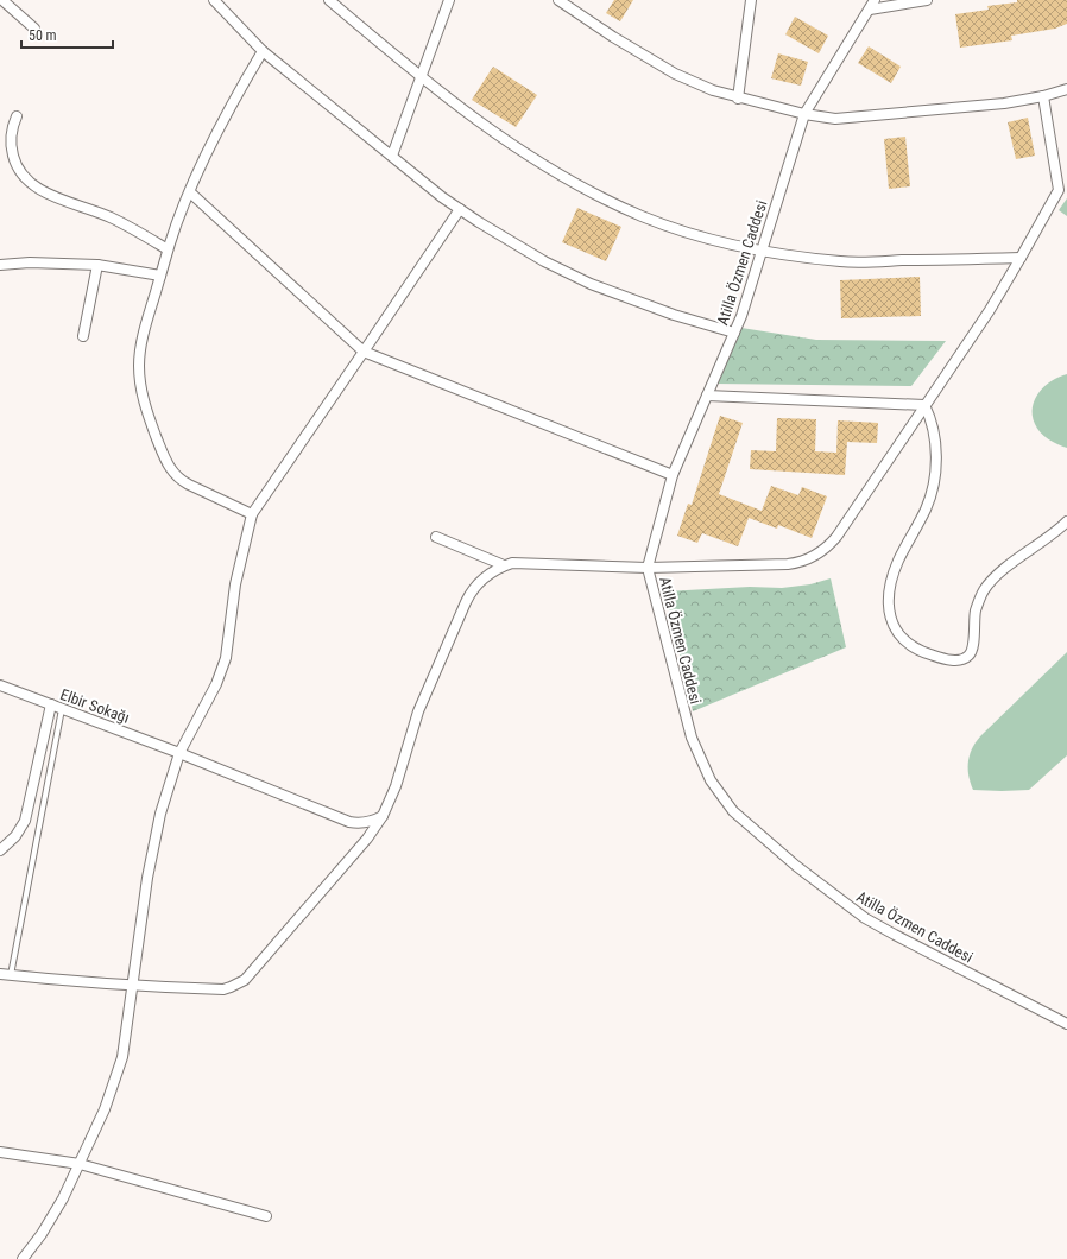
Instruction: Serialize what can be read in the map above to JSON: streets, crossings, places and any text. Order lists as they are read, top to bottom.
{
  "streets": {
    "street": ["Atilla Özmen Caddesi", "Elbir Sokağı"]
  },
  "scale_bar": "50 m"
}
